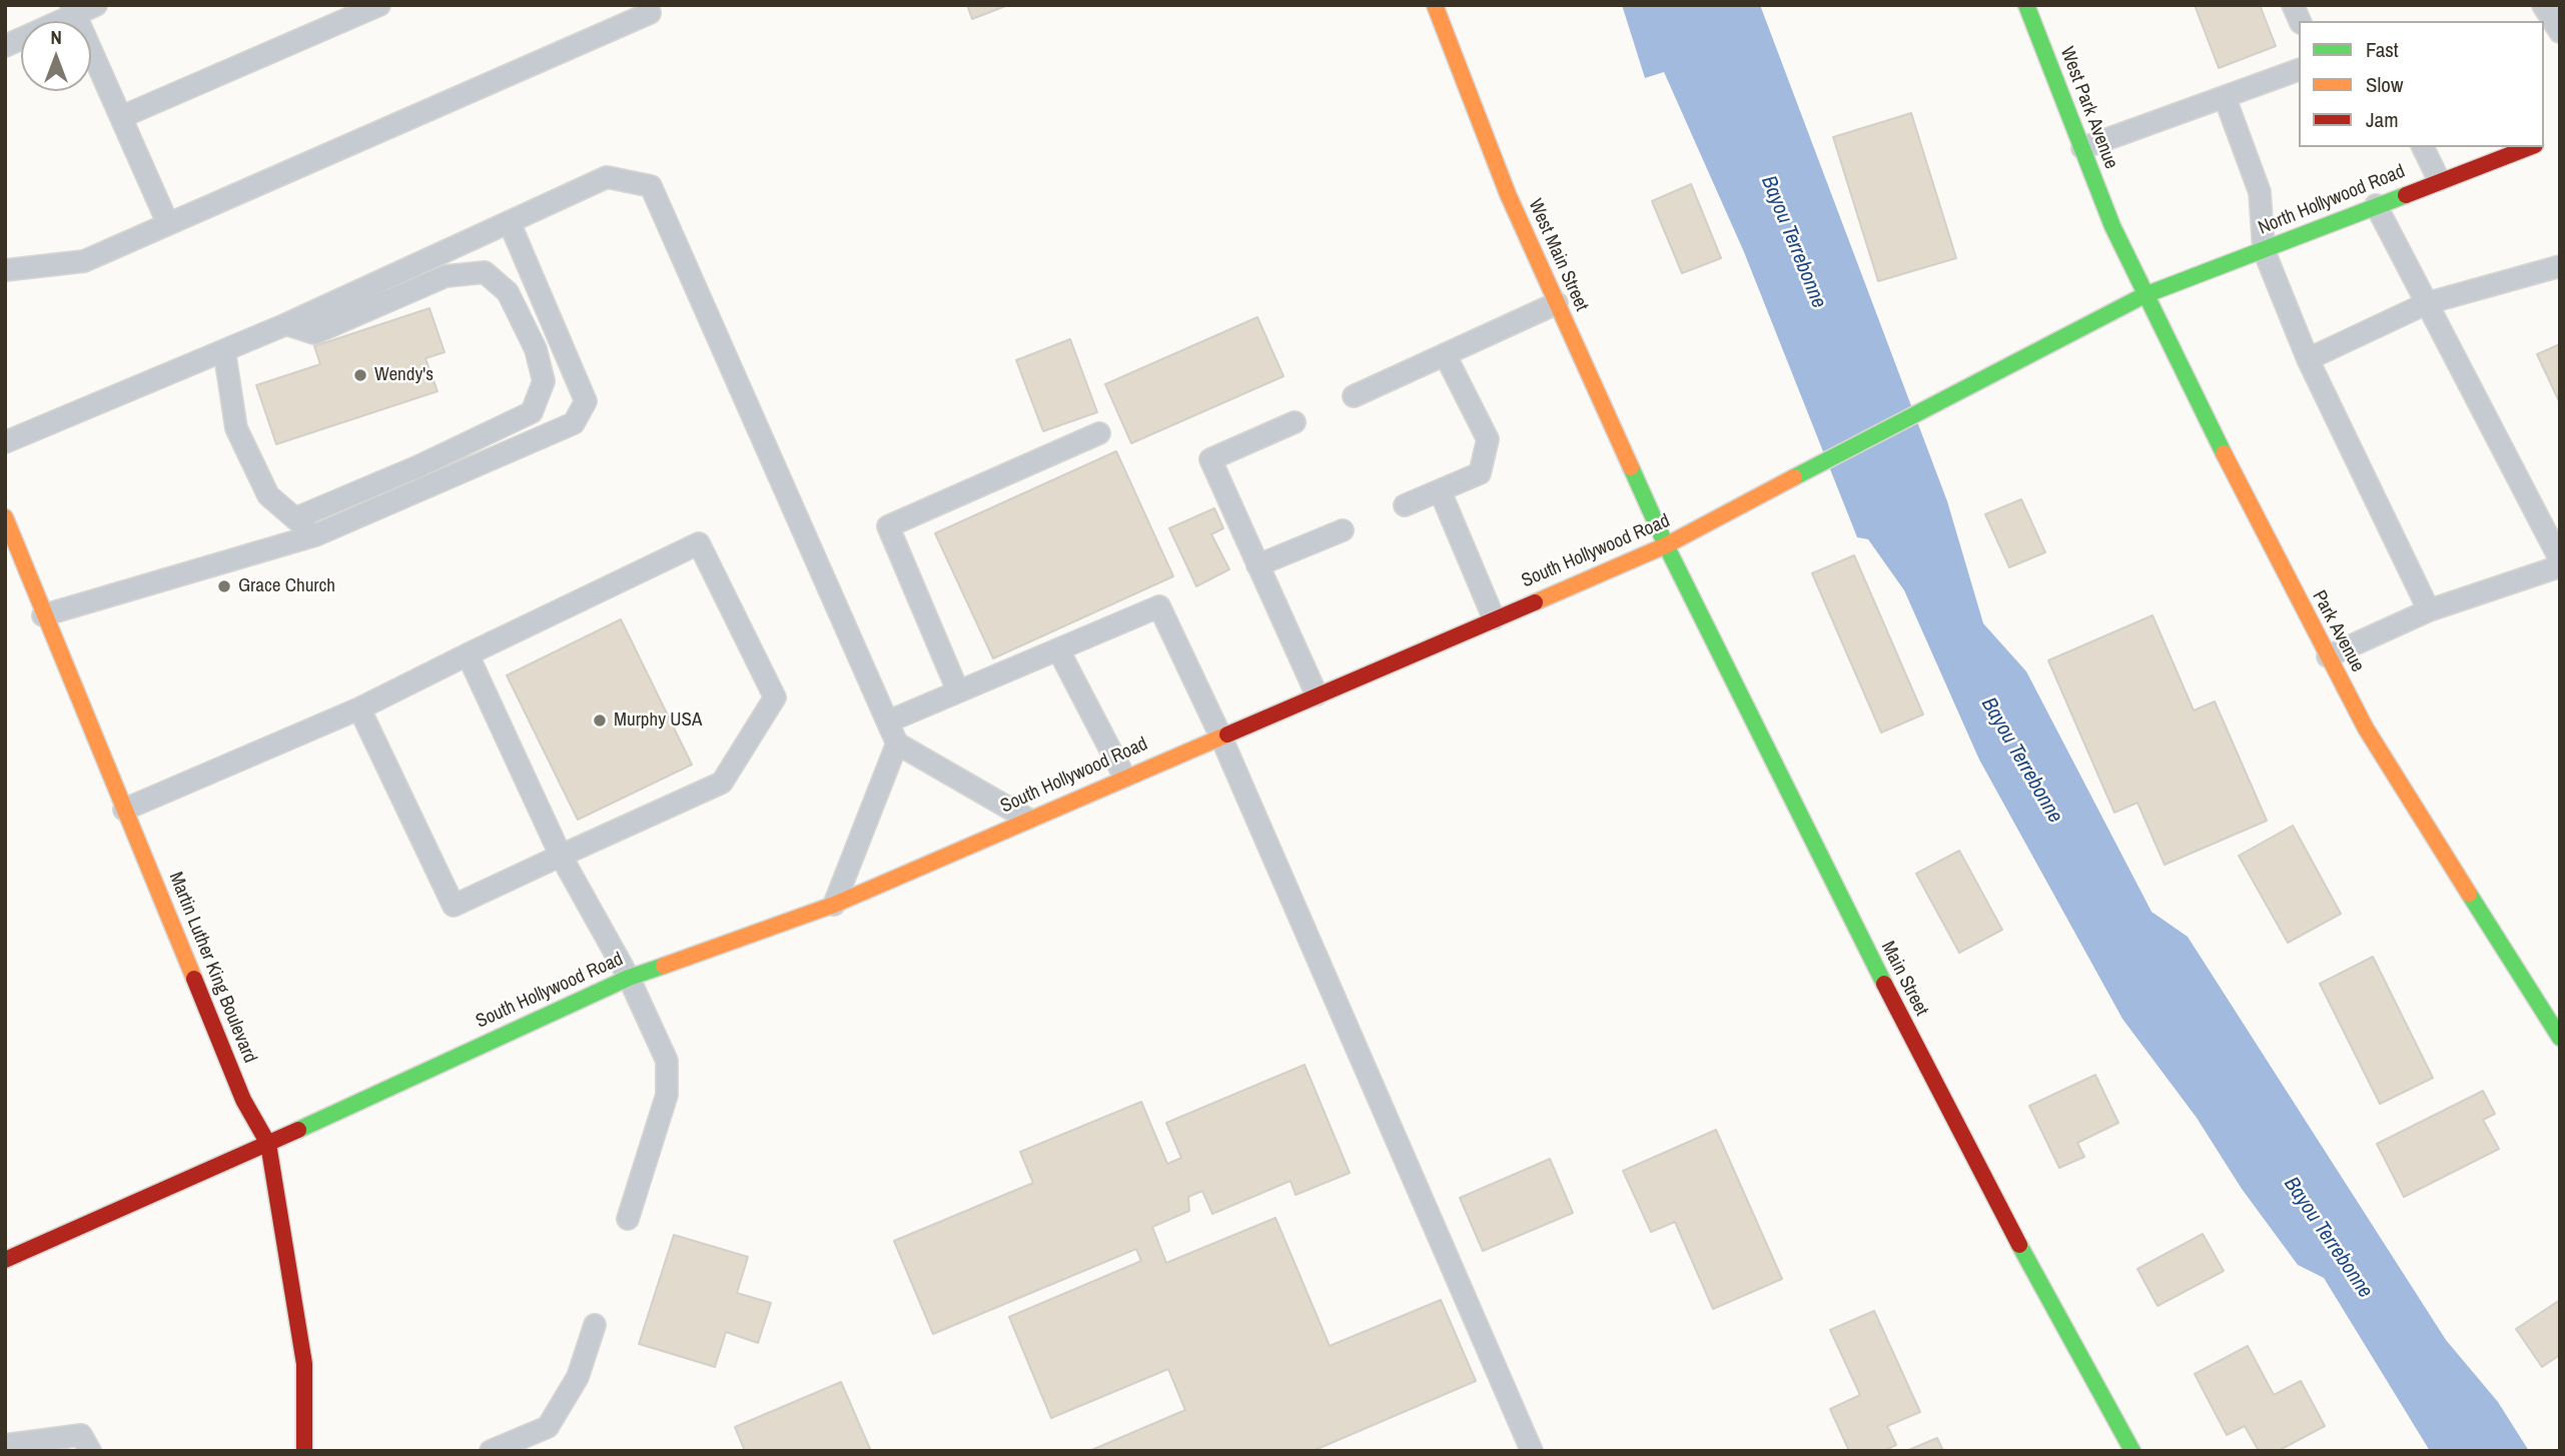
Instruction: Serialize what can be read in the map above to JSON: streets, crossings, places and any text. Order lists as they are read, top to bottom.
{
  "streets": {
    "main road": [
      "West Park Avenue",
      "North Hollywood Road",
      "West Main Street",
      "South Hollywood Road",
      "Park Avenue",
      "Martin Luther King Boulevard",
      "Main Street"
    ]
  },
  "crossings": [
    ["West Park Avenue", "Park Avenue"],
    ["North Hollywood Road", "South Hollywood Road"],
    ["North Hollywood Road", "Park Avenue"],
    ["West Main Street", "Main Street"],
    ["South Hollywood Road", "Park Avenue"],
    ["South Hollywood Road", "Martin Luther King Boulevard"],
    ["South Hollywood Road", "Main Street"]
  ],
  "water": ["Bayou Terrebonne"],
  "places": ["Wendy's", "Grace Church", "Murphy USA"],
  "legend": ["Fast", "Slow", "Jam"],
  "north": "top"
}
